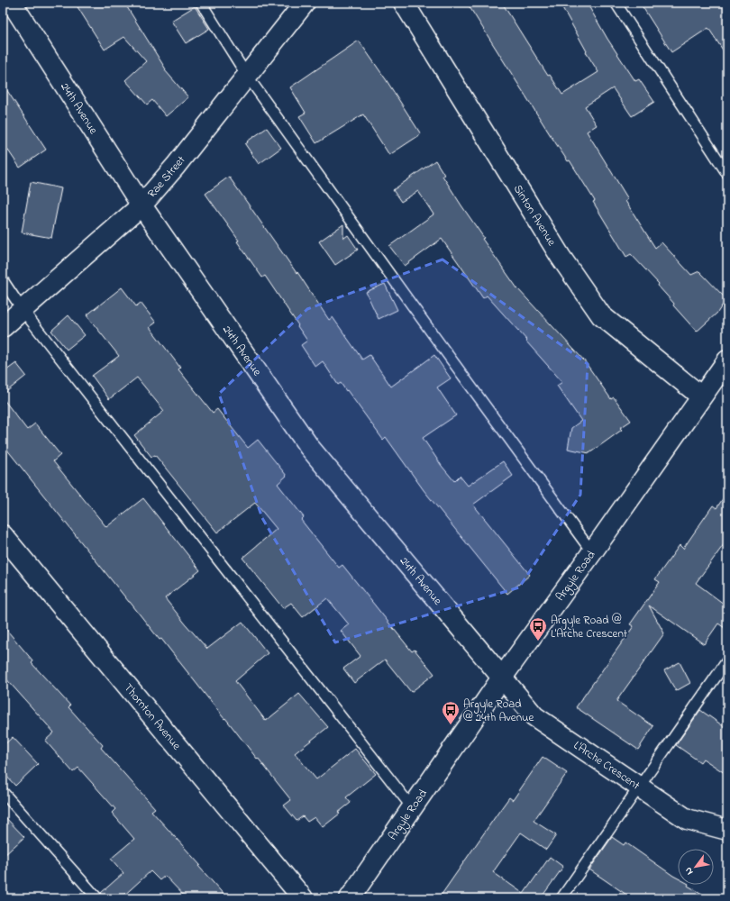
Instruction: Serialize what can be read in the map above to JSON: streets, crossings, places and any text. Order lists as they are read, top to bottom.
{
  "streets": {
    "street": [
      "24th Avenue",
      "Rae Street",
      "Sinton Avenue",
      "Argyle Road",
      "Thornton Avenue",
      "L'Arche Crescent"
    ]
  },
  "crossings": [
    ["24th Avenue", "Rae Street"],
    ["24th Avenue", "Argyle Road"],
    ["24th Avenue", "L'Arche Crescent"],
    ["Sinton Avenue", "Argyle Road"],
    ["Argyle Road", "L'Arche Crescent"]
  ],
  "places": {
    "bus stop": ["Argyle Road @ L'Arche Crescent", "Argyle Road @ 24th Avenue"]
  },
  "north": "bottom left"
}
